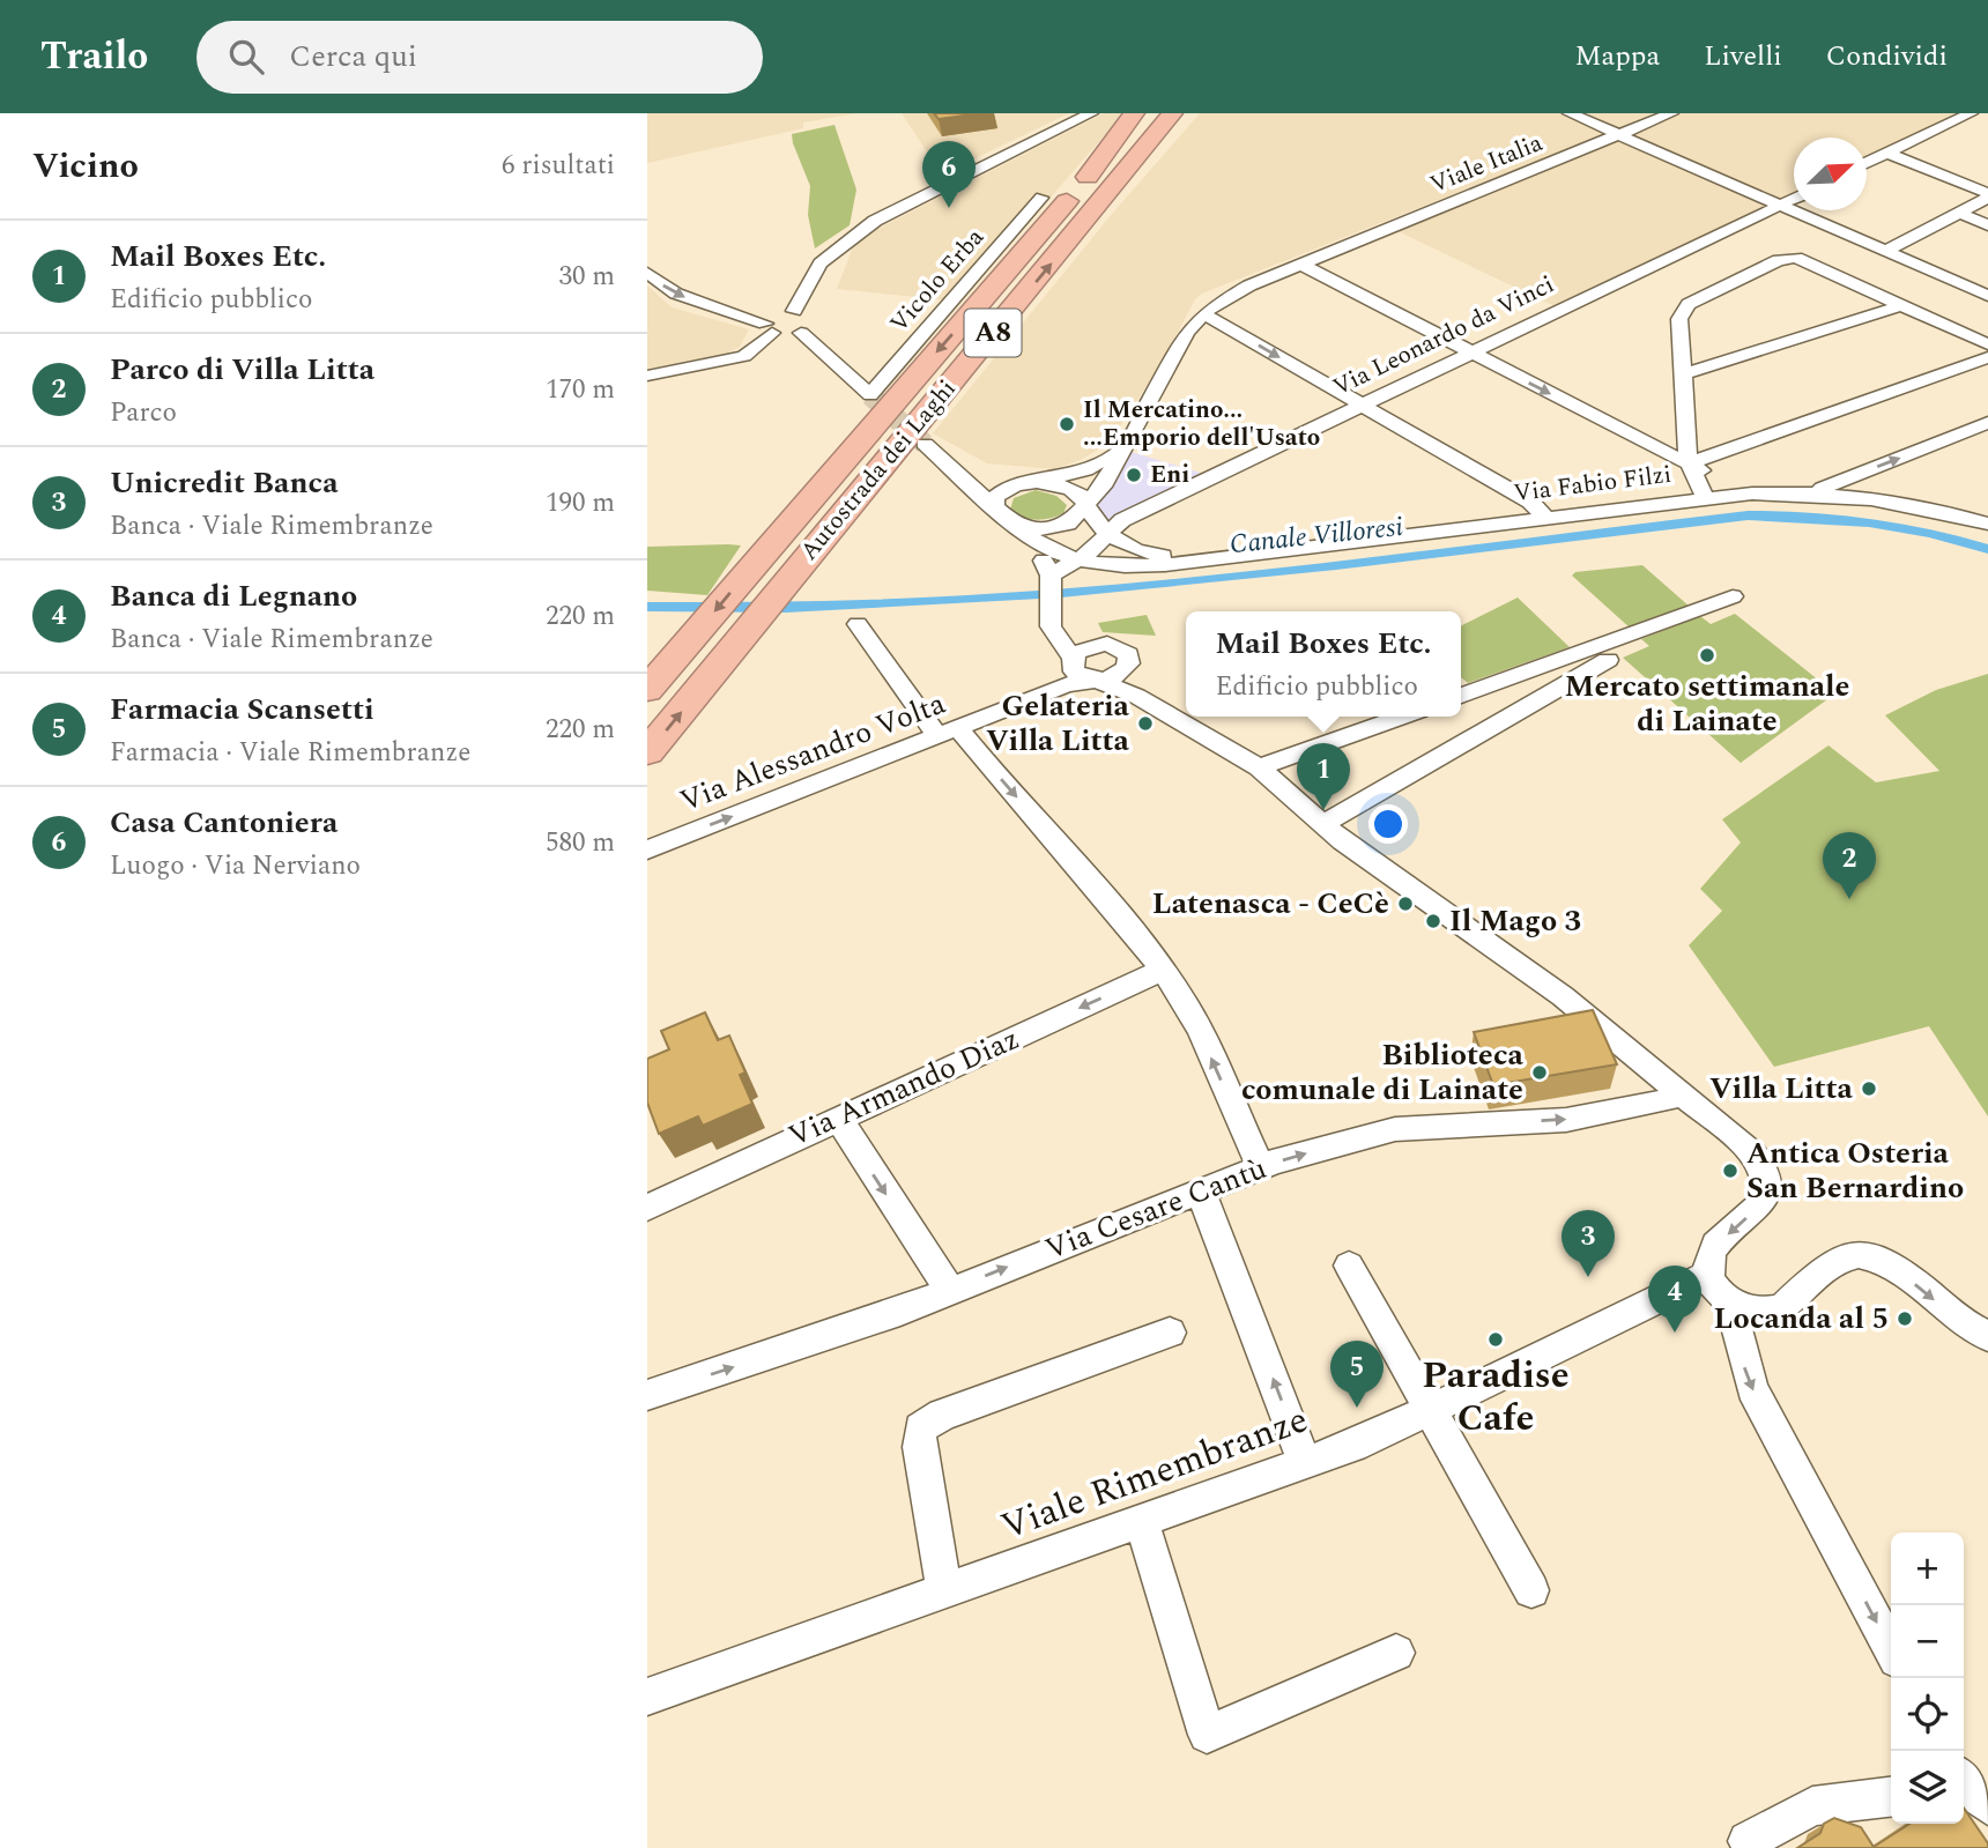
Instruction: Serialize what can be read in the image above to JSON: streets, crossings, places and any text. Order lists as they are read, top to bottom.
{
  "streets": {
    "highway": ["A8", "Autostrada dei Laghi"],
    "street": [
      "Viale Italia",
      "Vicolo Erba",
      "Via Leonardo da Vinci",
      "Via Fabio Filzi",
      "Via Alessandro Volta",
      "Via Armando Diaz",
      "Via Cesare Cantù",
      "Viale Rimembranze"
    ]
  },
  "crossings": [
    ["Viale Italia", "Via Fabio Filzi"],
    ["Via Leonardo da Vinci", "Via Fabio Filzi"]
  ],
  "one_way": ["Via Alessandro Volta", "Via Armando Diaz", "Via Cesare Cantù"],
  "water": ["Canale Villoresi"],
  "places": [
    "Il Mercatino... ...Emporio dell'Usato",
    "Eni",
    "Mercato settimanale di Lainate",
    "Gelateria Villa Litta",
    "Latenasca - CeCè",
    "Il Mago 3",
    "Biblioteca comunale di Lainate",
    "Villa Litta",
    "Antica Osteria San Bernardino",
    "Locanda al 5",
    "Paradise Cafe"
  ],
  "north": "top right",
  "page": {
    "header": "Trailo",
    "search": "Cerca qui",
    "nav": ["Mappa", "Livelli", "Condividi"],
    "heading": ["Vicino", "6 risultati"],
    "pins": [
      "6",
      "1",
      "2",
      "3",
      "4",
      "5"
    ],
    "list": [
      {
        "mark": "1",
        "name": "Mail Boxes Etc.",
        "note": "Edificio pubblico",
        "value": "30 m"
      },
      {
        "mark": "2",
        "name": "Parco di Villa Litta",
        "note": "Parco",
        "value": "170 m"
      },
      {
        "mark": "3",
        "name": "Unicredit Banca",
        "note": "Banca · Viale Rimembranze",
        "value": "190 m"
      },
      {
        "mark": "4",
        "name": "Banca di Legnano",
        "note": "Banca · Viale Rimembranze",
        "value": "220 m"
      },
      {
        "mark": "5",
        "name": "Farmacia Scansetti",
        "note": "Farmacia · Viale Rimembranze",
        "value": "220 m"
      },
      {
        "mark": "6",
        "name": "Casa Cantoniera",
        "note": "Luogo · Via Nerviano",
        "value": "580 m"
      }
    ],
    "popup": ["Mail Boxes Etc.", "Edificio pubblico"],
    "map_buttons": ["+", "−"]
  }
}
